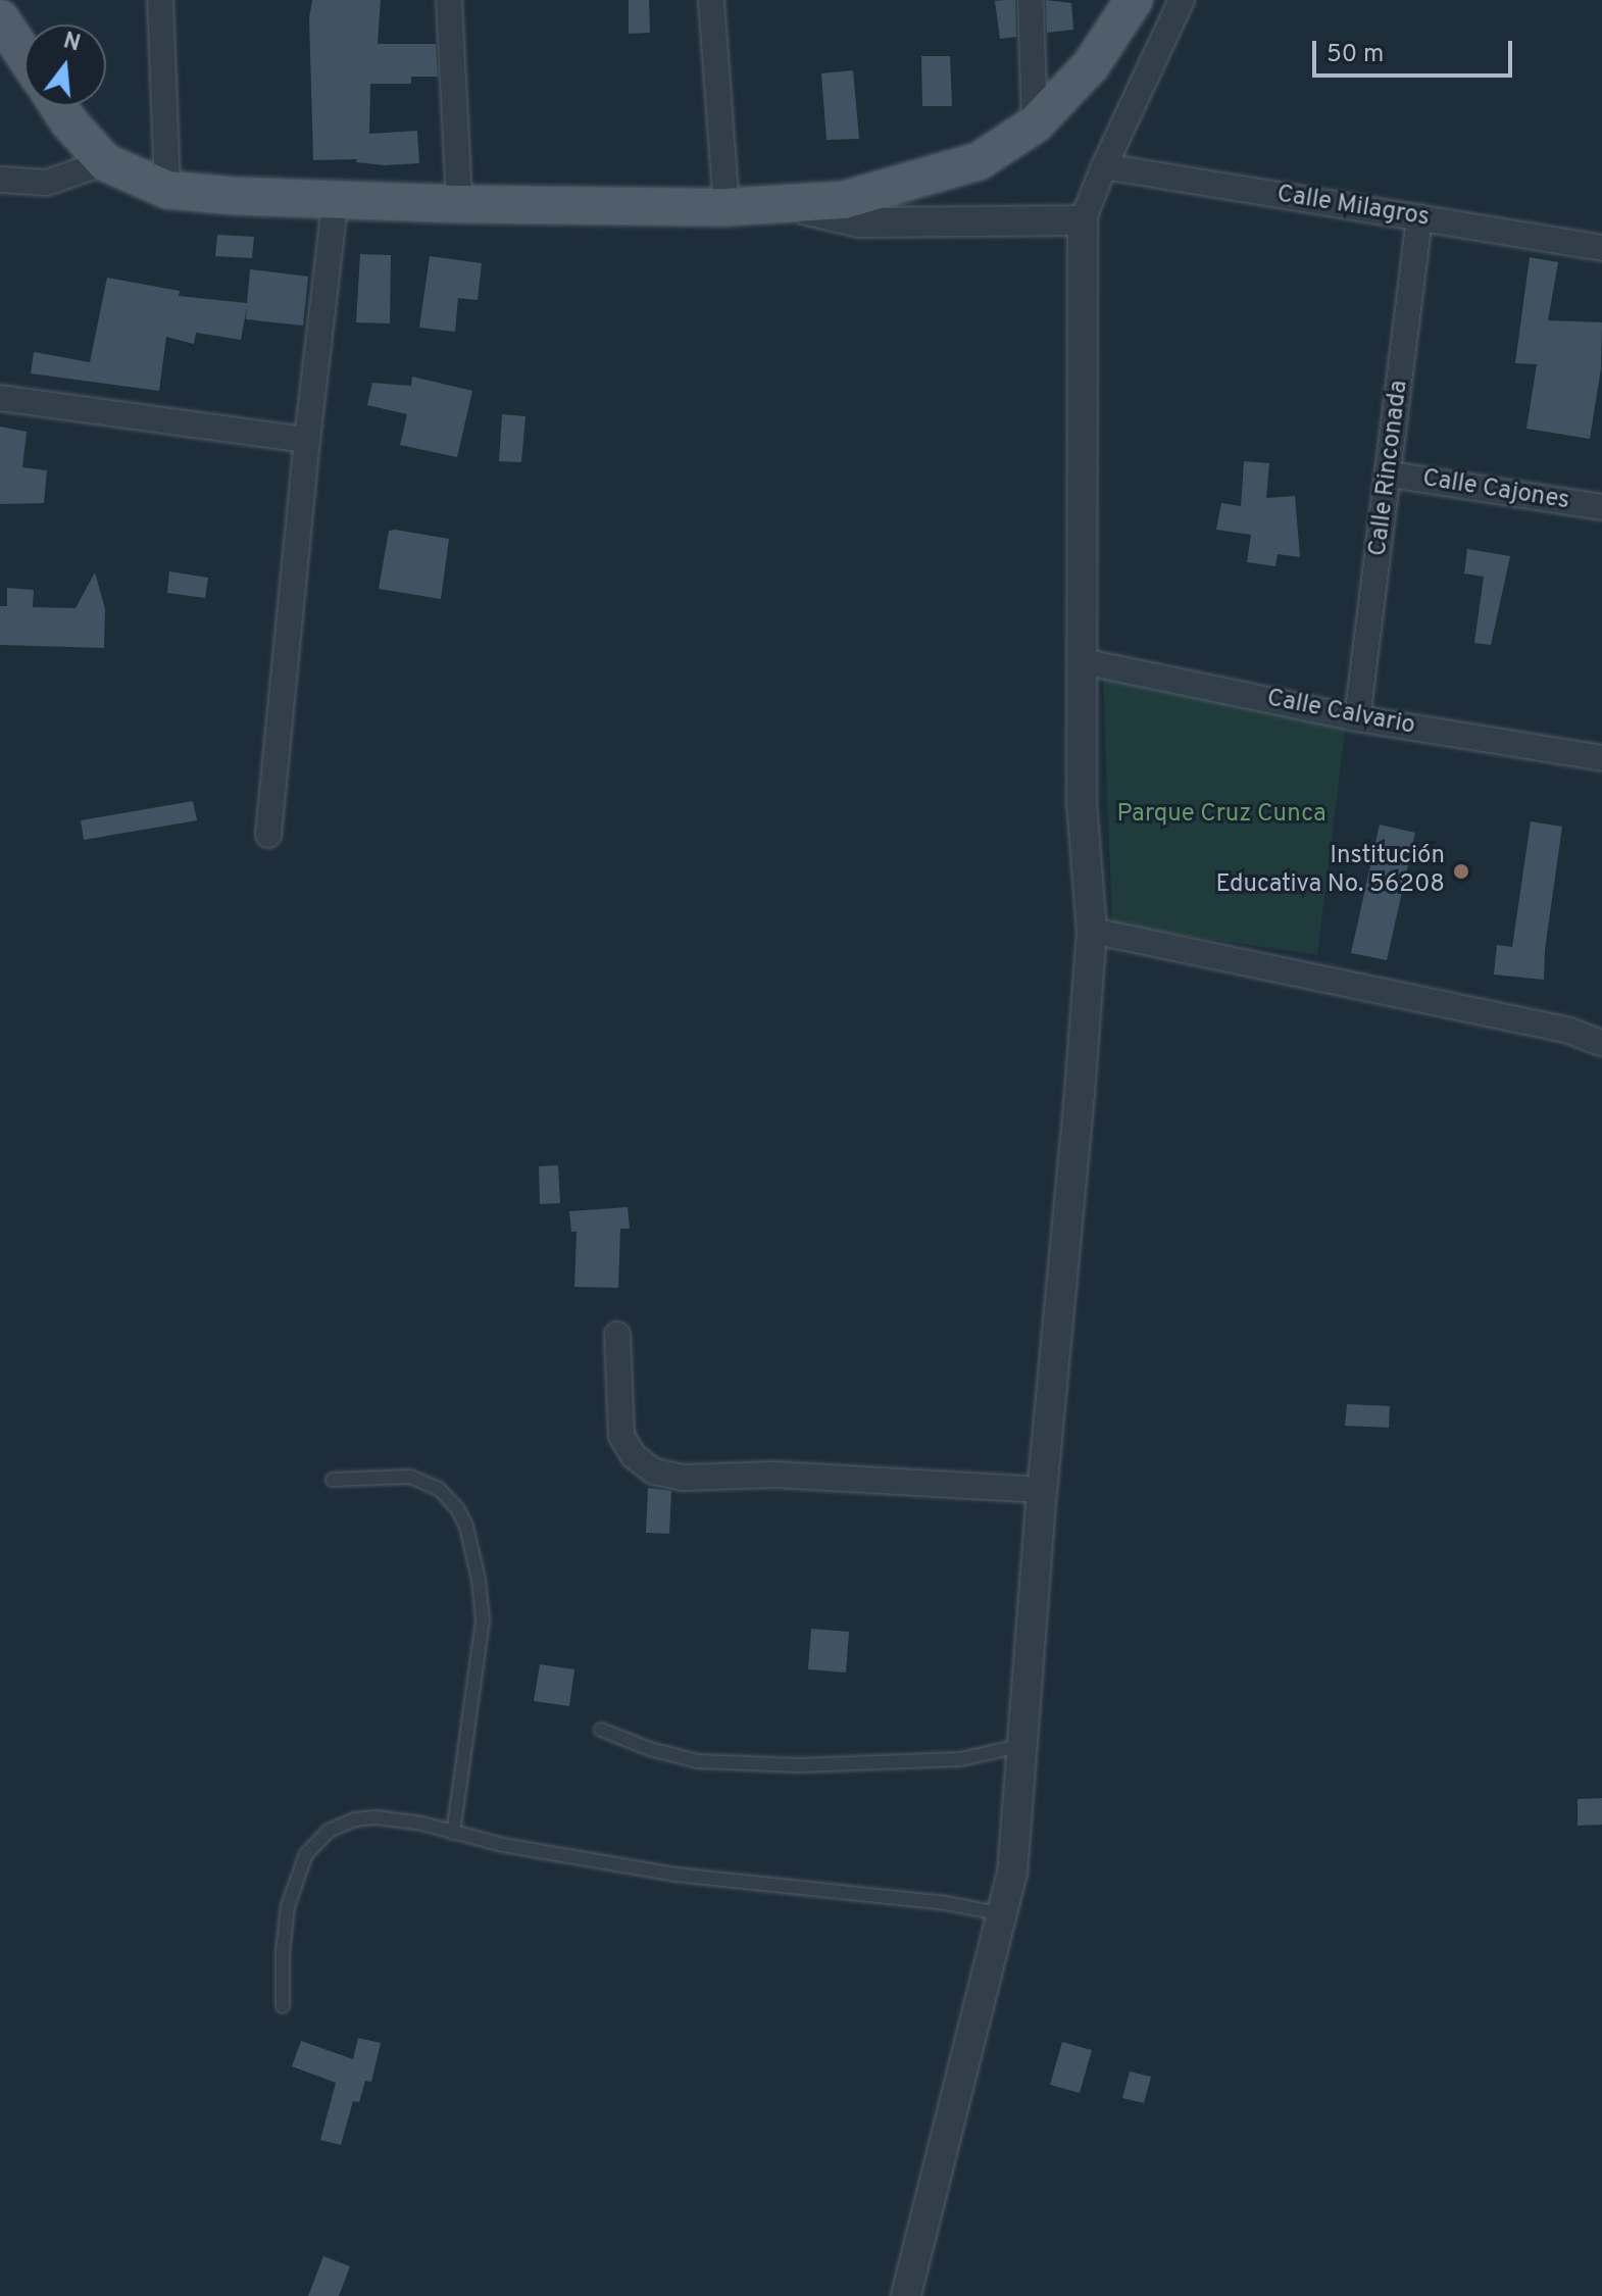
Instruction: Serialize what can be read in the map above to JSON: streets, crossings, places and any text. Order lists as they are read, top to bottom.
{
  "streets": {
    "street": [
      "Calle Milagros",
      "Calle Rinconada",
      "Calle Cajones",
      "Calle Calvario"
    ]
  },
  "crossings": [
    ["Calle Milagros", "Calle Rinconada"],
    ["Calle Rinconada", "Calle Cajones"],
    ["Calle Rinconada", "Calle Calvario"]
  ],
  "parks": ["Parque Cruz Cunca"],
  "places": ["Institución Educativa No. 56208"],
  "scale_bar": "50 m",
  "north": "top"
}
